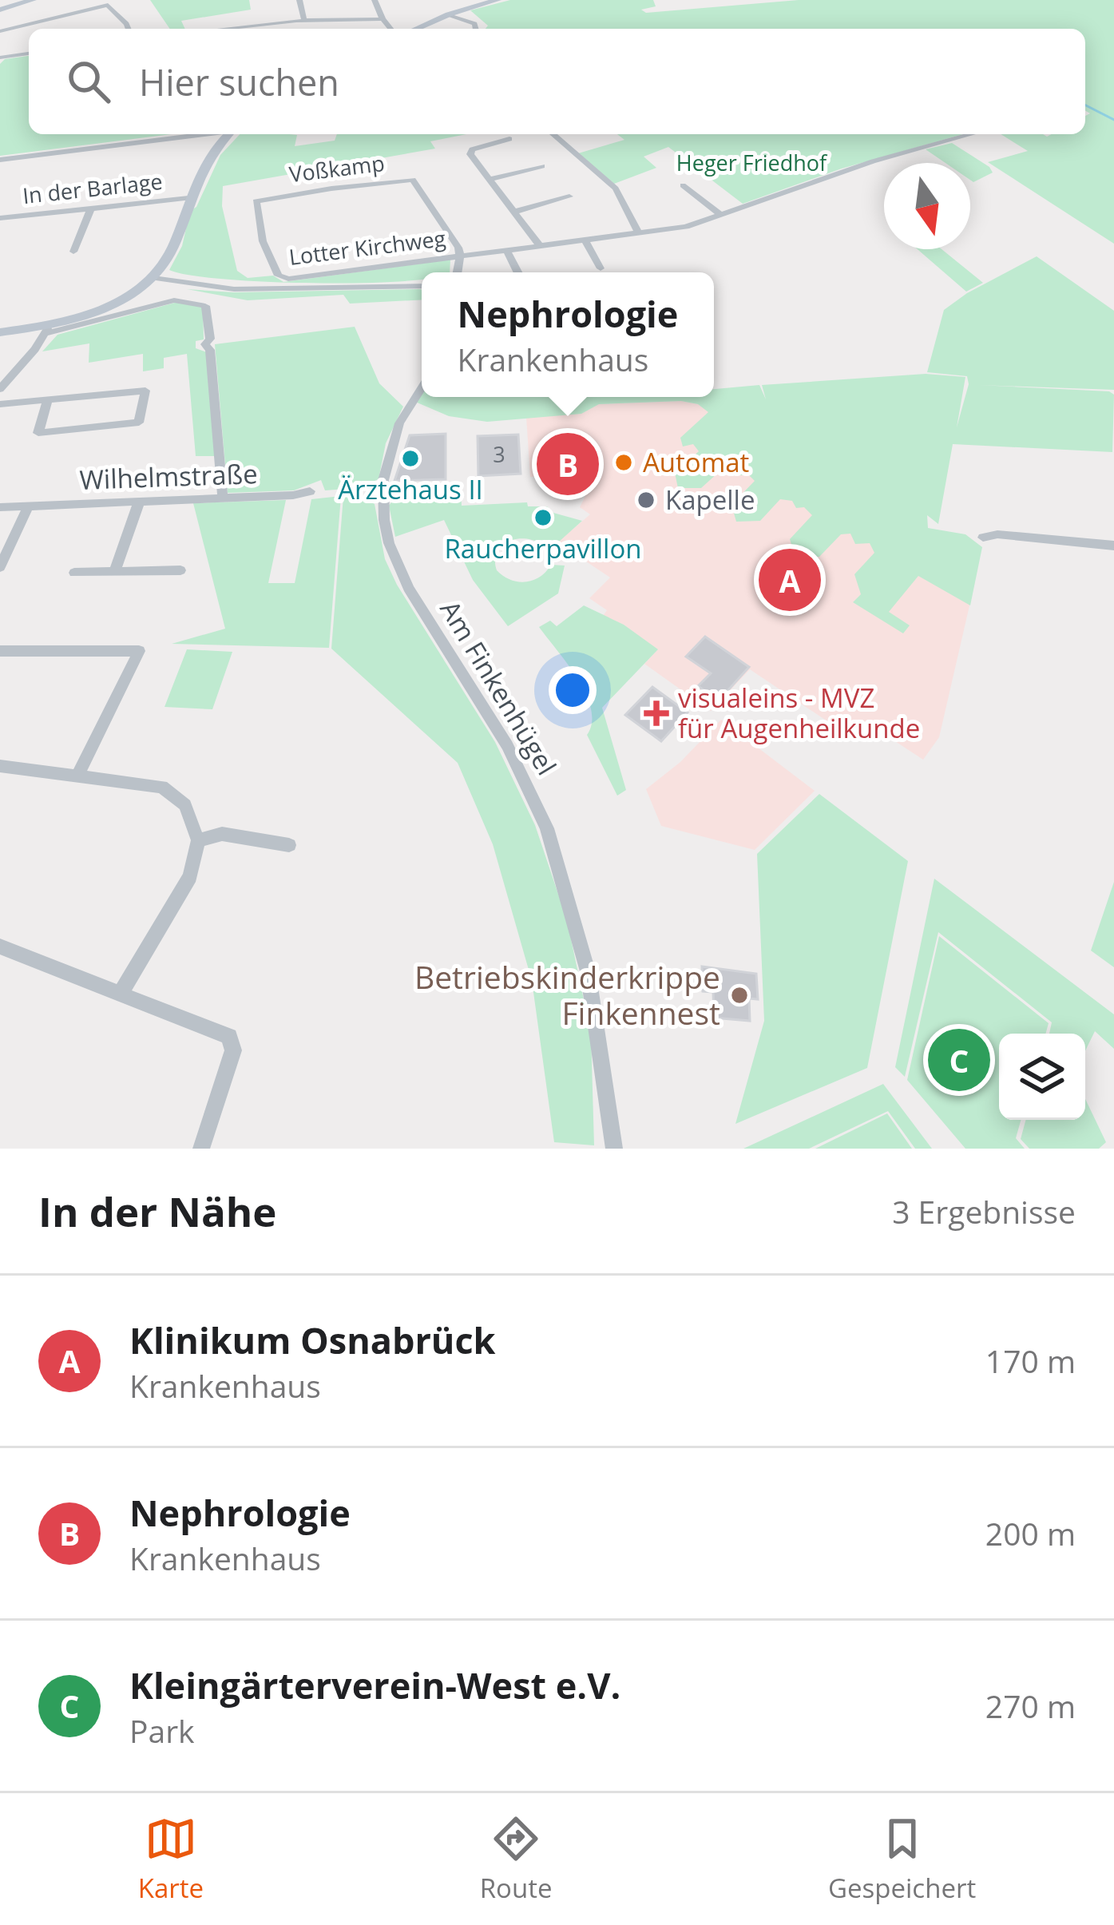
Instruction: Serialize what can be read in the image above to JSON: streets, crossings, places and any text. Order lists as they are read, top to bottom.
{
  "streets": {
    "street": [
      "Voßkamp",
      "In der Barlage",
      "Lotter Kirchweg",
      "Wilhelmstraße",
      "Am Finkenhügel"
    ]
  },
  "crossings": [
    ["Voßkamp", "Lotter Kirchweg"]
  ],
  "parks": ["Heger Friedhof"],
  "places": {
    "other": [
      "Ärztehaus II",
      "Automat",
      "Kapelle",
      "Raucherpavillon",
      "Betriebskinderkrippe Finkennest"
    ],
    "health": ["visualeins - MVZ für Augenheilkunde"]
  },
  "house_numbers": ["3"],
  "north": "bottom",
  "page": {
    "search": "Hier suchen",
    "popup": ["Nephrologie", "Krankenhaus"],
    "pins": ["B", "A", "C"],
    "heading": ["In der Nähe", "3 Ergebnisse"],
    "list": [
      {
        "mark": "A",
        "name": "Klinikum Osnabrück",
        "note": "Krankenhaus",
        "value": "170 m"
      },
      {
        "mark": "B",
        "name": "Nephrologie",
        "note": "Krankenhaus",
        "value": "200 m"
      },
      {
        "mark": "C",
        "name": "Kleingärterverein-West e.V.",
        "note": "Park",
        "value": "270 m"
      }
    ],
    "nav": ["Karte", "Route", "Gespeichert"]
  }
}
